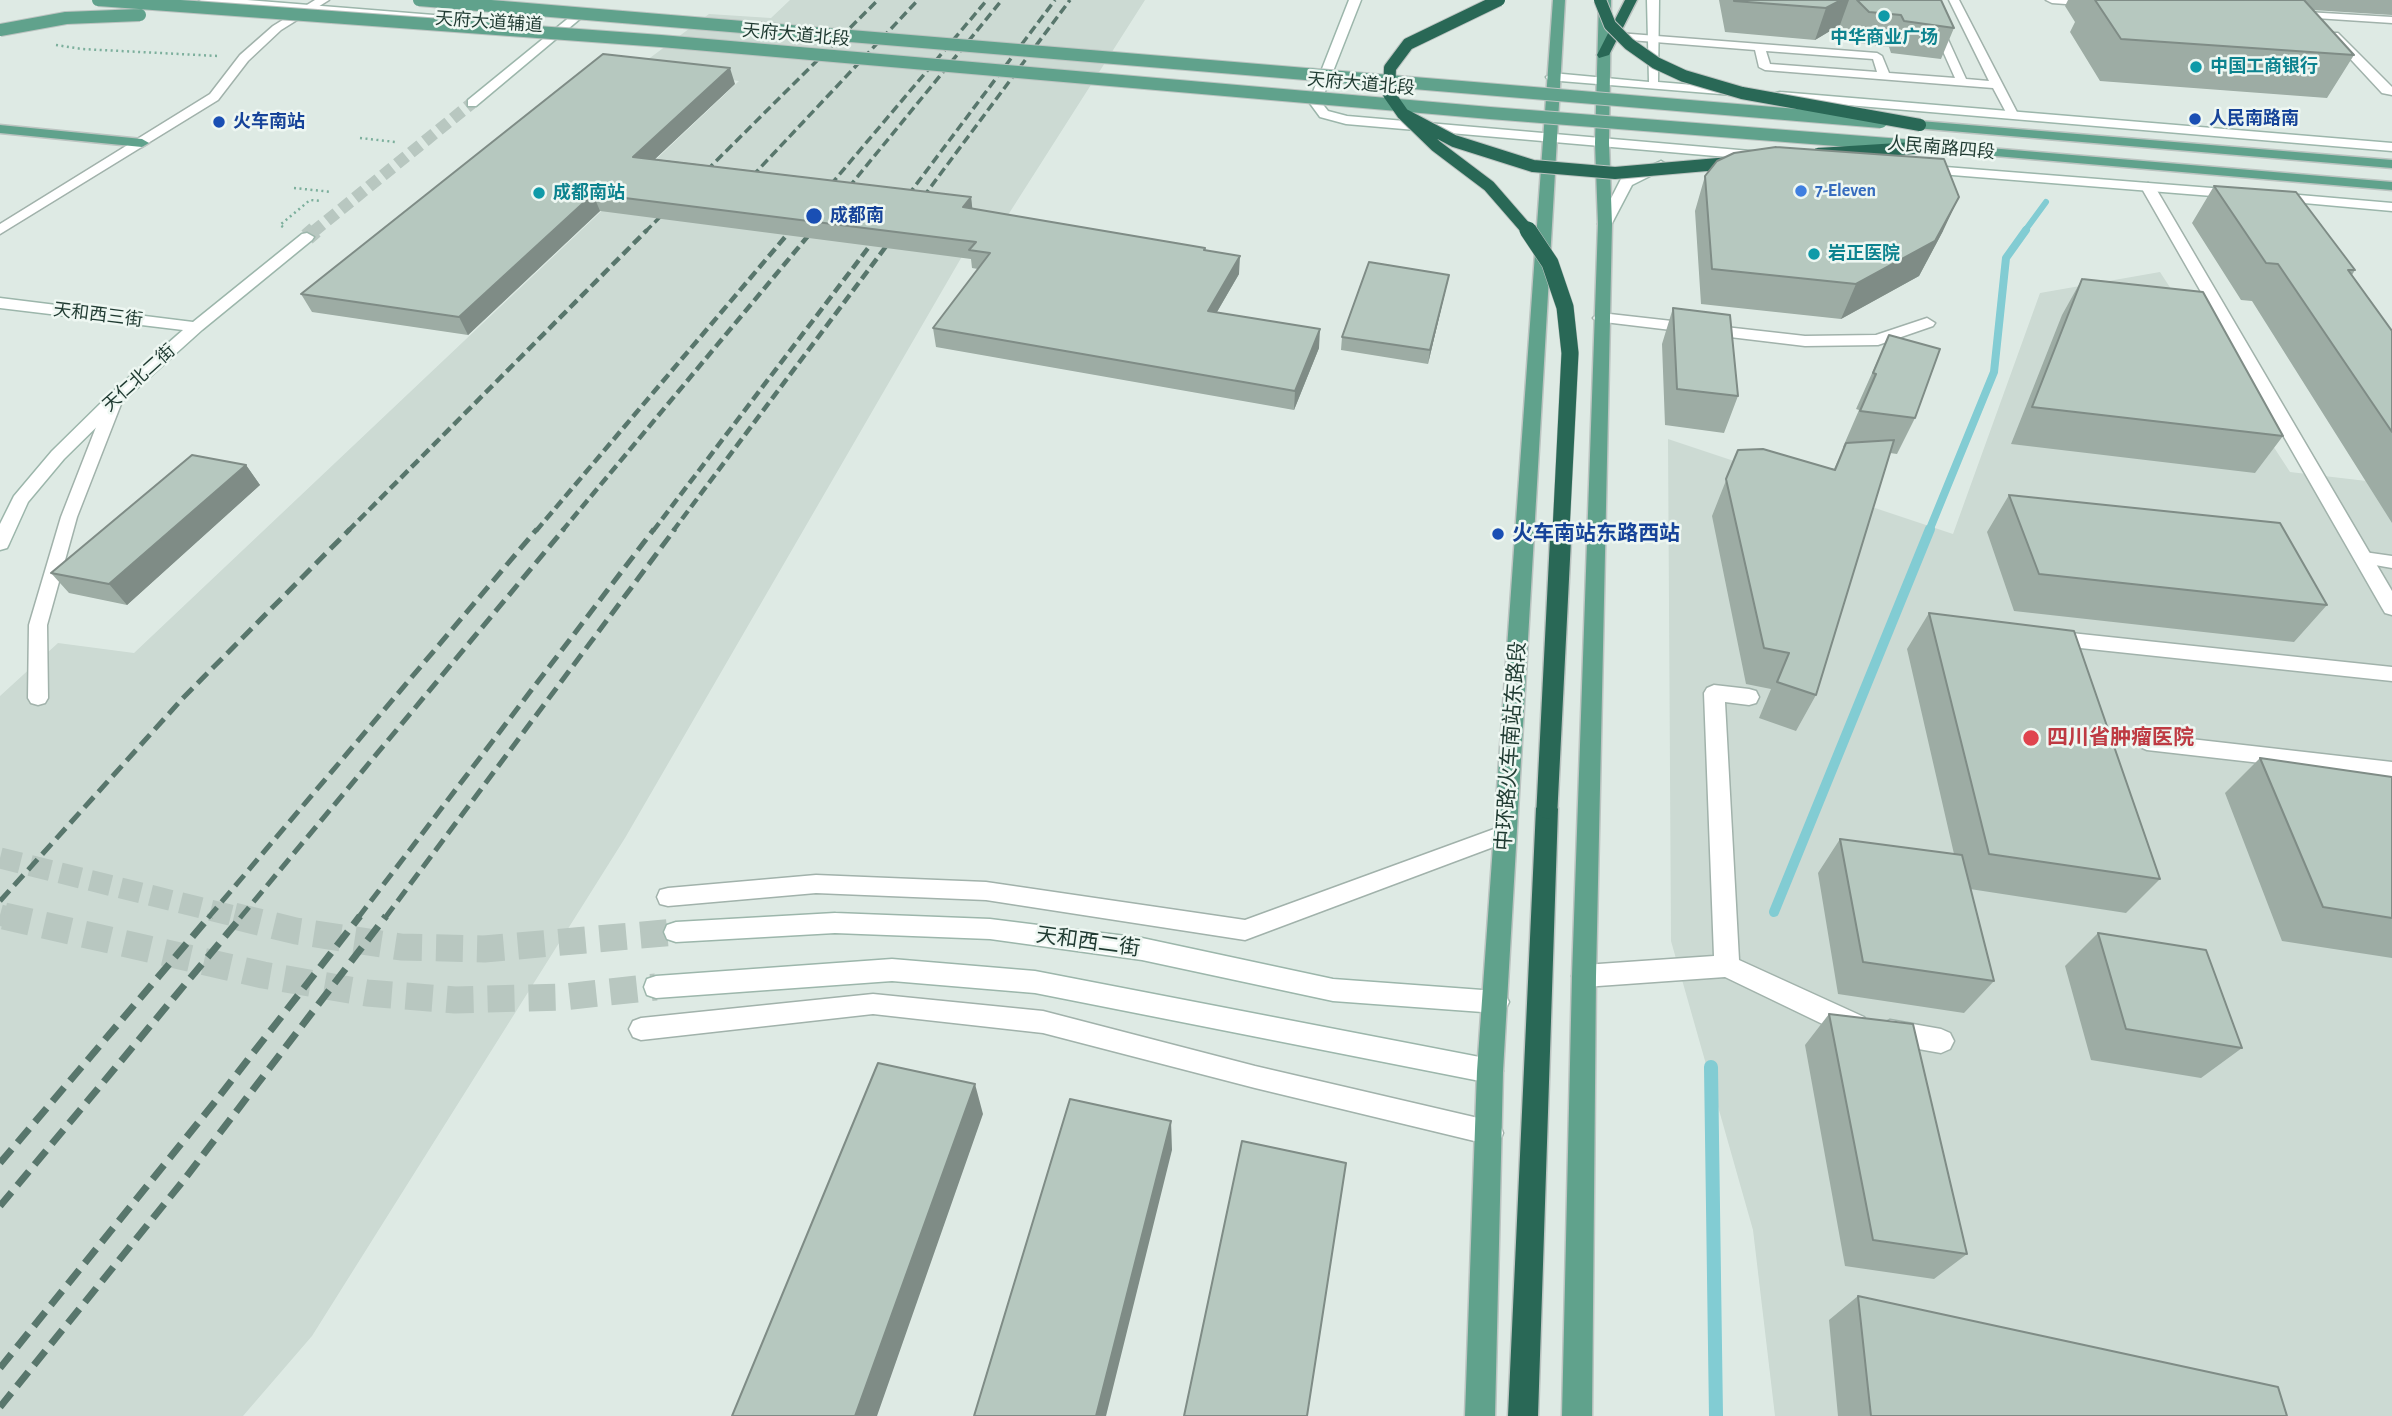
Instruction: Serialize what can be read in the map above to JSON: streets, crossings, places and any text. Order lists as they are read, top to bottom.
{
  "streets": {
    "main road": ["天府大道北段", "人民南路四段", "中环路火车南站东路段"],
    "street": [
      "天府大道辅道",
      "天和西三街",
      "天仁北二街",
      "天和西二街"
    ]
  },
  "crossings": [
    ["天府大道北段", "人民南路四段"],
    ["人民南路四段", "中环路火车南站东路段"],
    ["天和西三街", "天仁北二街"],
    ["中环路火车南站东路段", "天和西二街"]
  ],
  "places": [
    "中华商业广场",
    "中国工商银行",
    "人民南路南",
    "火车南站",
    "7-Eleven",
    "成都南站",
    "成都南",
    "岩正医院",
    "火车南站东路西站",
    "四川省肿瘤医院"
  ]
}
